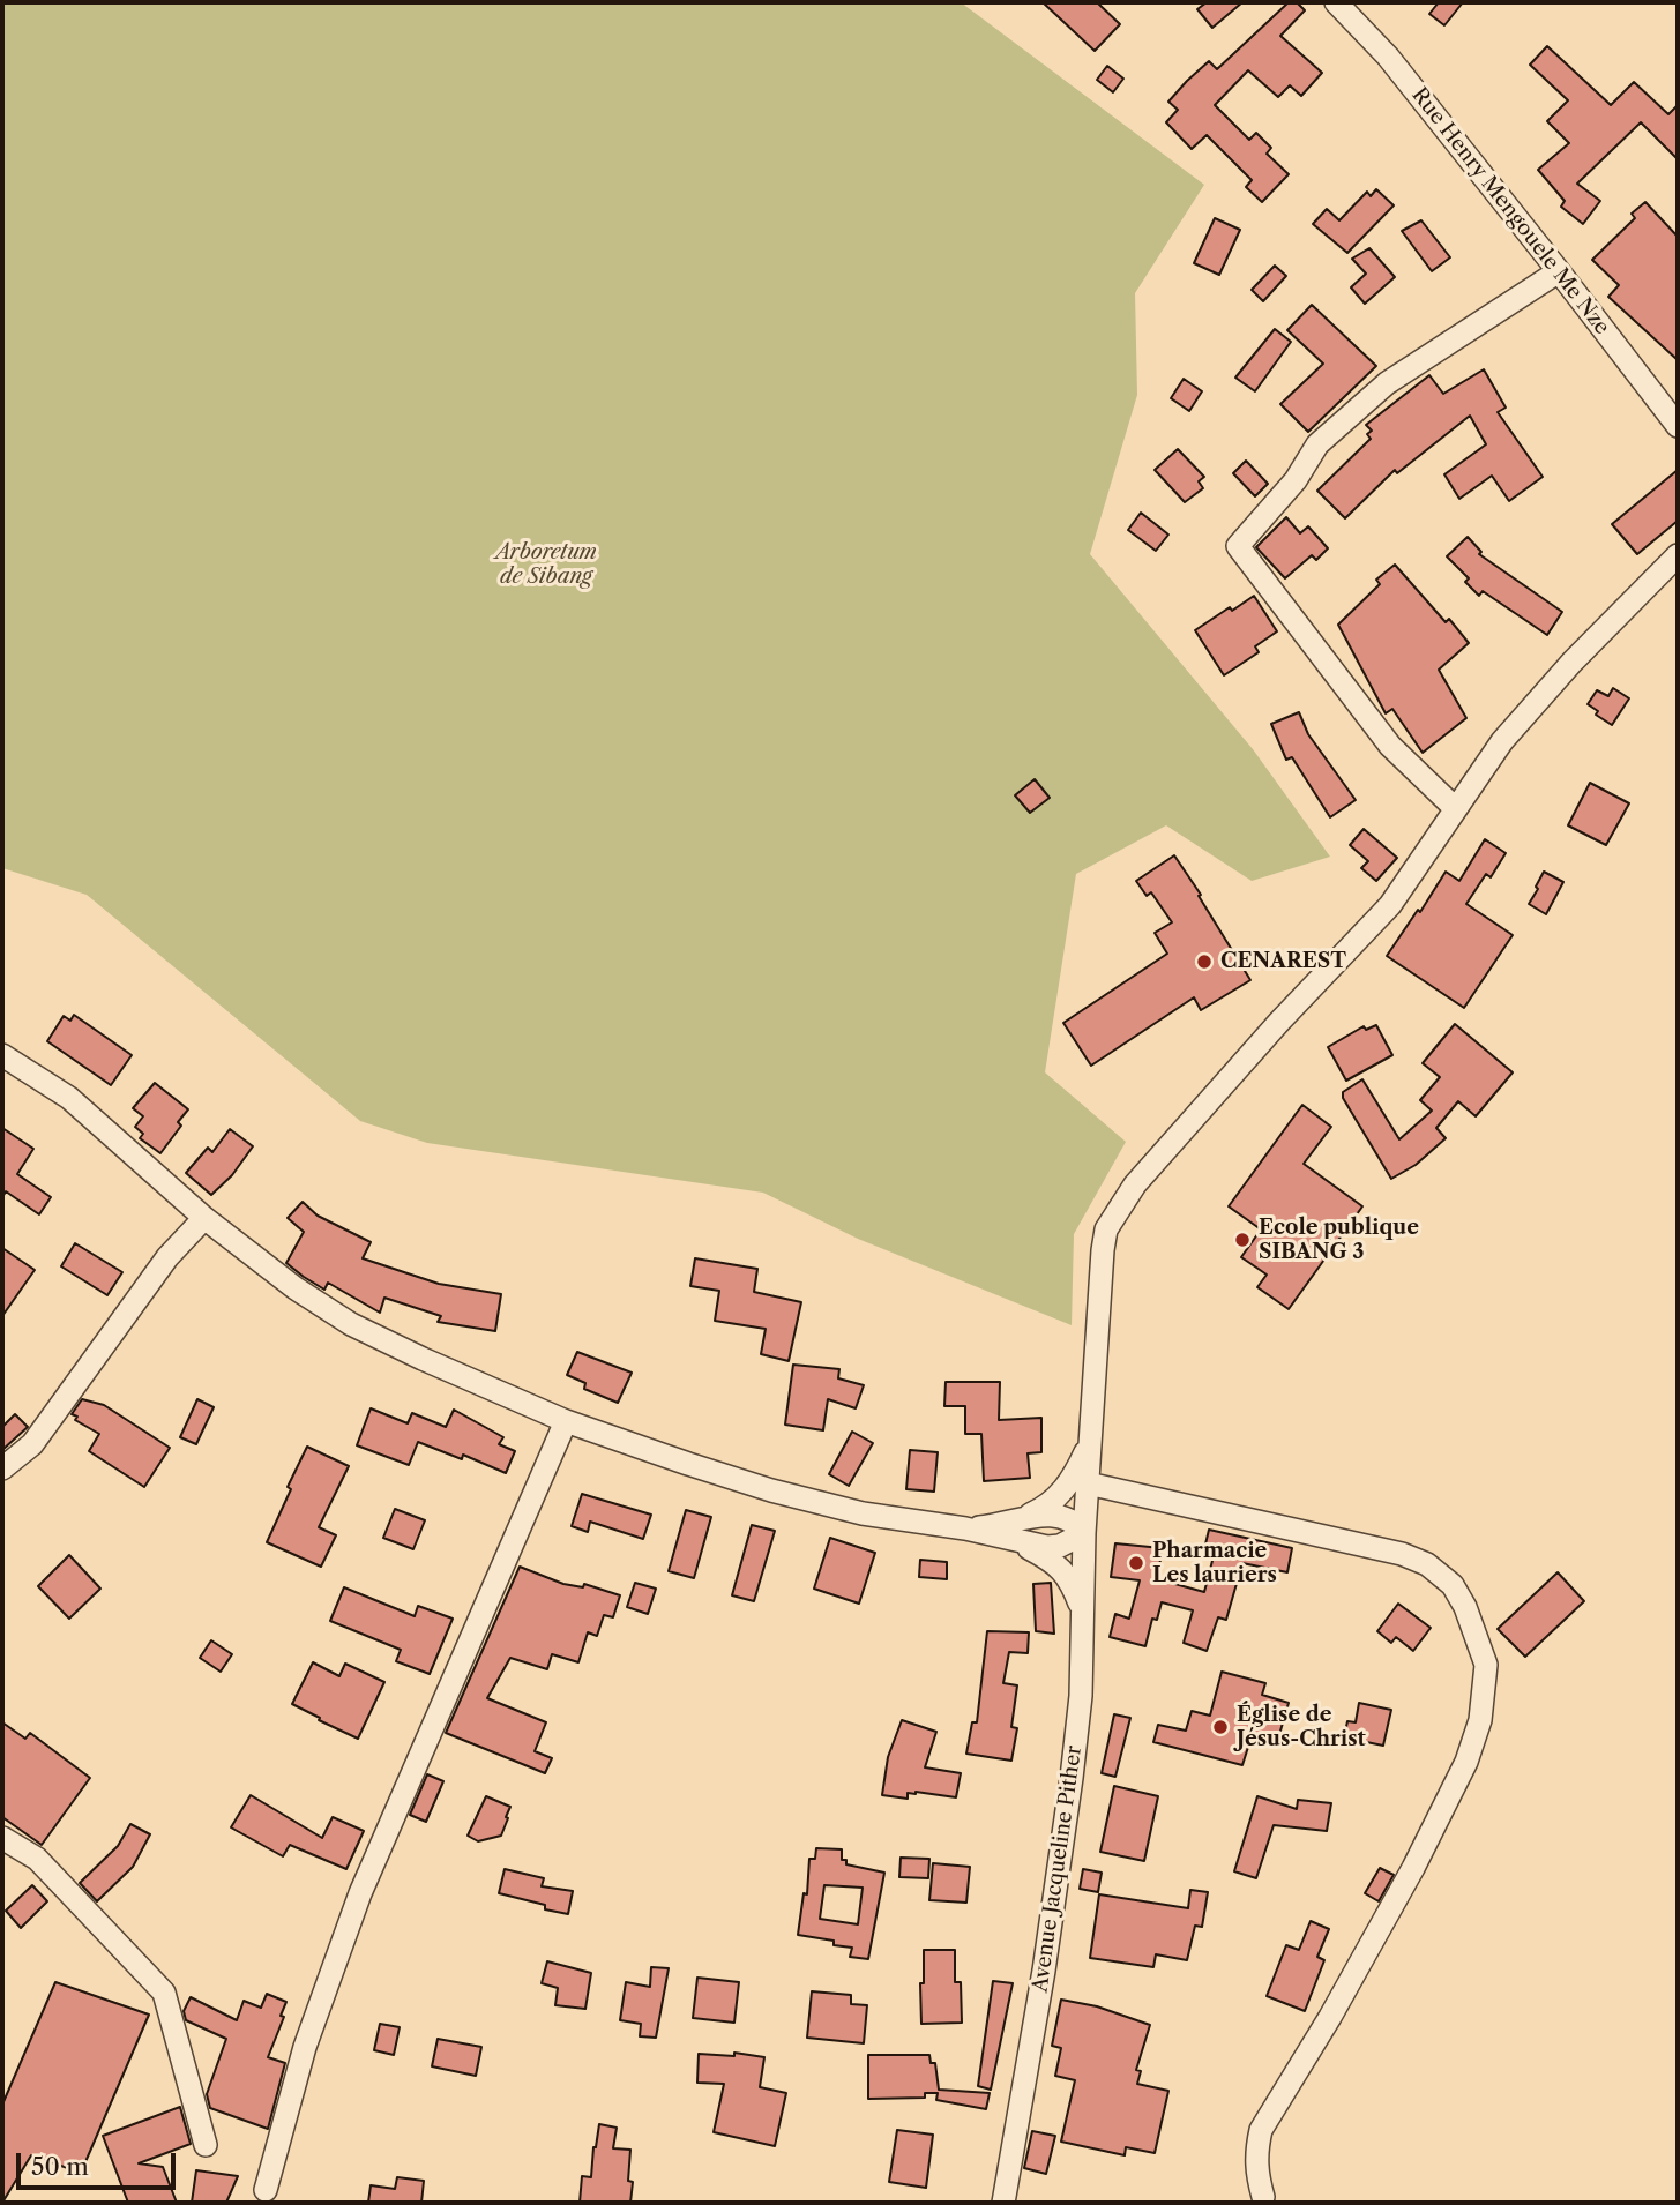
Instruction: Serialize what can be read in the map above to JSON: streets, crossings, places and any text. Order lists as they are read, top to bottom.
{
  "streets": {
    "street": ["Rue Henry Mengouele Me Nze", "Avenue Jacqueline Pither"]
  },
  "parks": ["Arboretum de Sibang"],
  "places": [
    "CENAREST",
    "Ecole publique SIBANG 3",
    "Pharmacie Les lauriers",
    "Église de Jésus-Christ"
  ],
  "scale_bar": "50 m"
}
